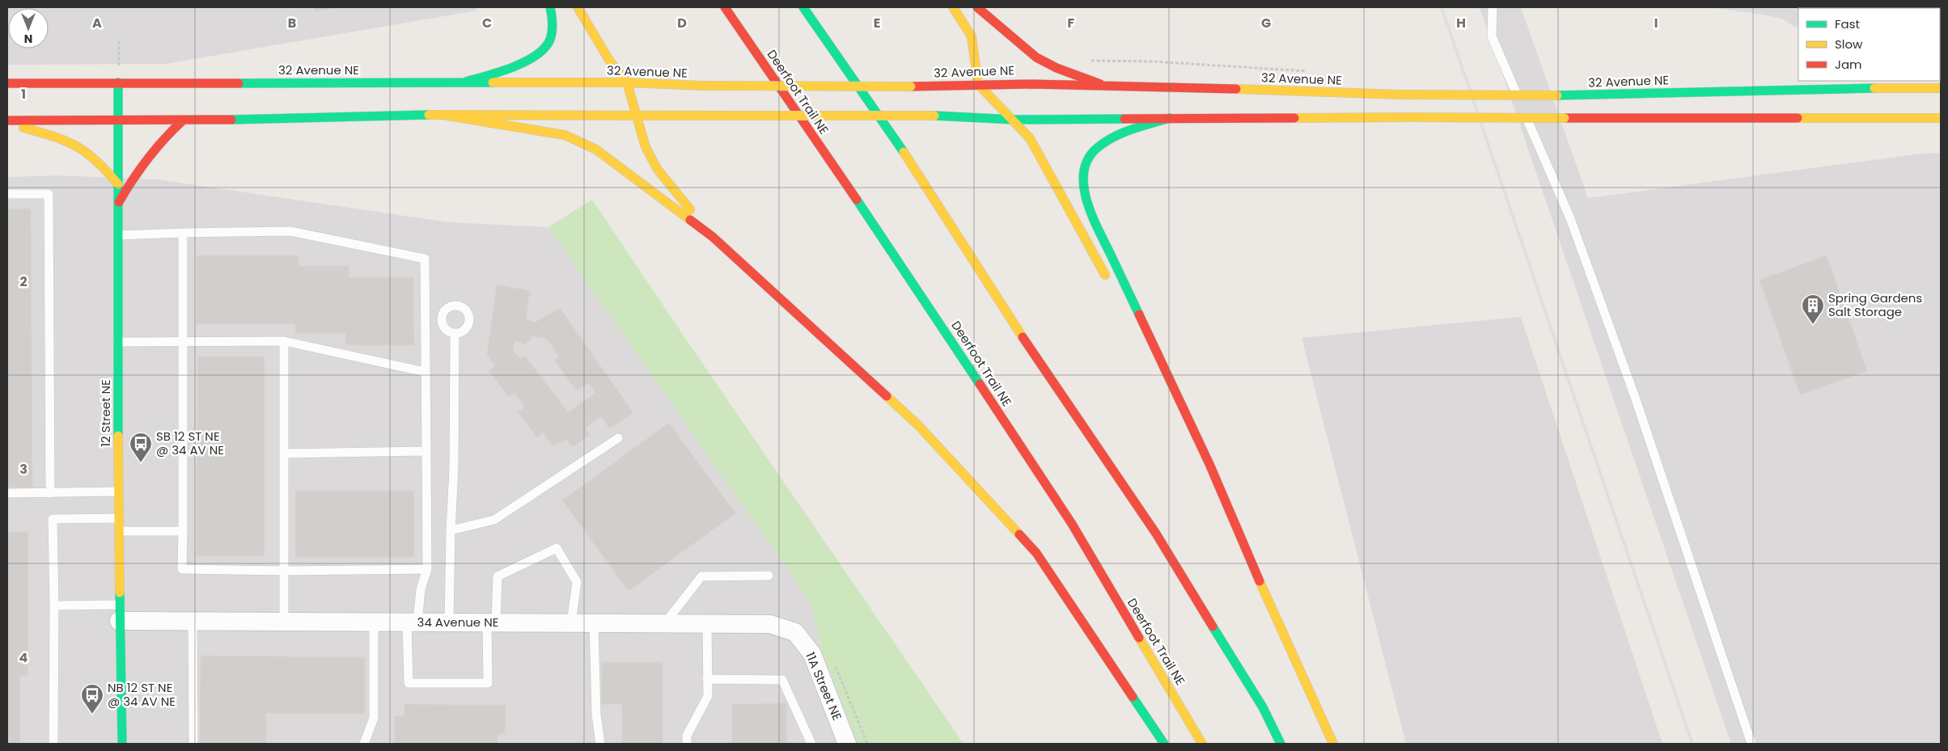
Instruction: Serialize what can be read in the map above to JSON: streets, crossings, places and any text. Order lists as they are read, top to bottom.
{
  "streets": {
    "main road": ["32 Avenue NE", "Deerfoot Trail NE", "12 Street NE"],
    "street": ["34 Avenue NE", "11A Street NE"]
  },
  "crossings": [
    ["32 Avenue NE", "12 Street NE"],
    ["12 Street NE", "34 Avenue NE"],
    ["34 Avenue NE", "11A Street NE"]
  ],
  "places": {
    "building": ["Spring Gardens Salt Storage"],
    "bus stop": ["SB 12 ST NE @ 34 AV NE", "NB 12 ST NE @ 34 AV NE"]
  },
  "legend": ["Fast", "Slow", "Jam"],
  "north": "bottom",
  "grid": {
    "columns": [
      "A",
      "B",
      "C",
      "D",
      "E",
      "F",
      "G",
      "H",
      "I"
    ],
    "rows": [
      "1",
      "2",
      "3",
      "4"
    ]
  }
}
